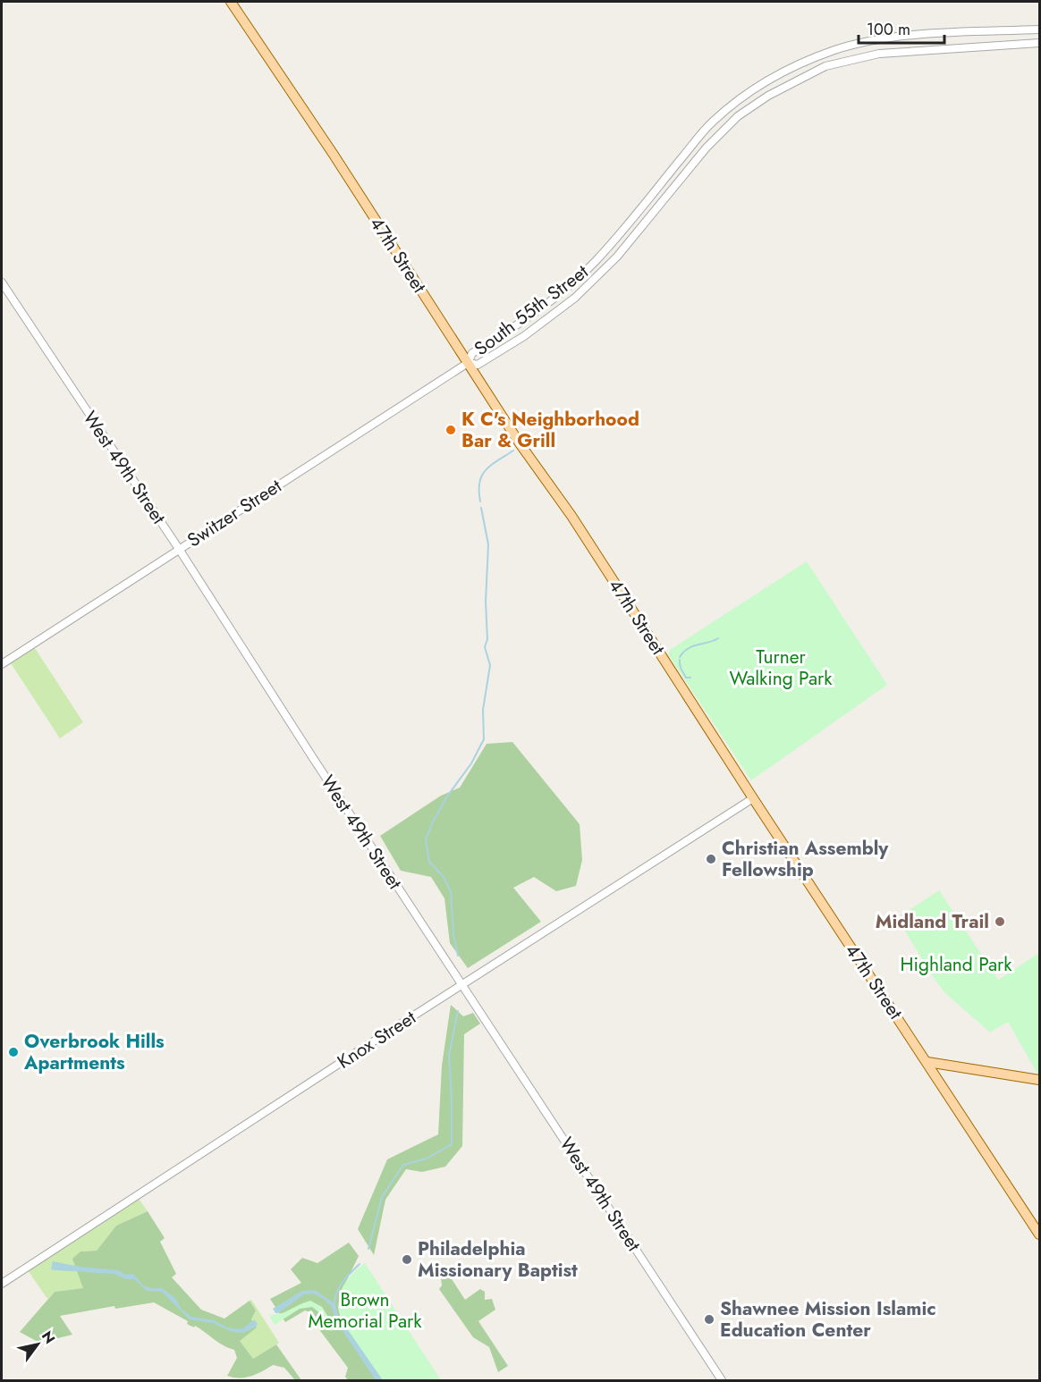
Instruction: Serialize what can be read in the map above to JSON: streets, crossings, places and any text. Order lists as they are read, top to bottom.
{
  "streets": {
    "main road": ["47th Street"],
    "street": [
      "South 55th Street",
      "West 49th Street",
      "Switzer Street",
      "Knox Street"
    ]
  },
  "crossings": [
    ["47th Street", "South 55th Street"],
    ["47th Street", "Switzer Street"],
    ["47th Street", "Knox Street"],
    ["South 55th Street", "Switzer Street"],
    ["West 49th Street", "Switzer Street"],
    ["West 49th Street", "Knox Street"]
  ],
  "parks": ["Turner Walking Park", "Highland Park", "Brown Memorial Park"],
  "places": [
    "K C's Neighborhood Bar & Grill",
    "Christian Assembly Fellowship",
    "Midland Trail",
    "Overbrook Hills Apartments",
    "Philadelphia Missionary Baptist",
    "Shawnee Mission Islamic Education Center"
  ],
  "scale_bar": "100 m",
  "north": "top right"
}
